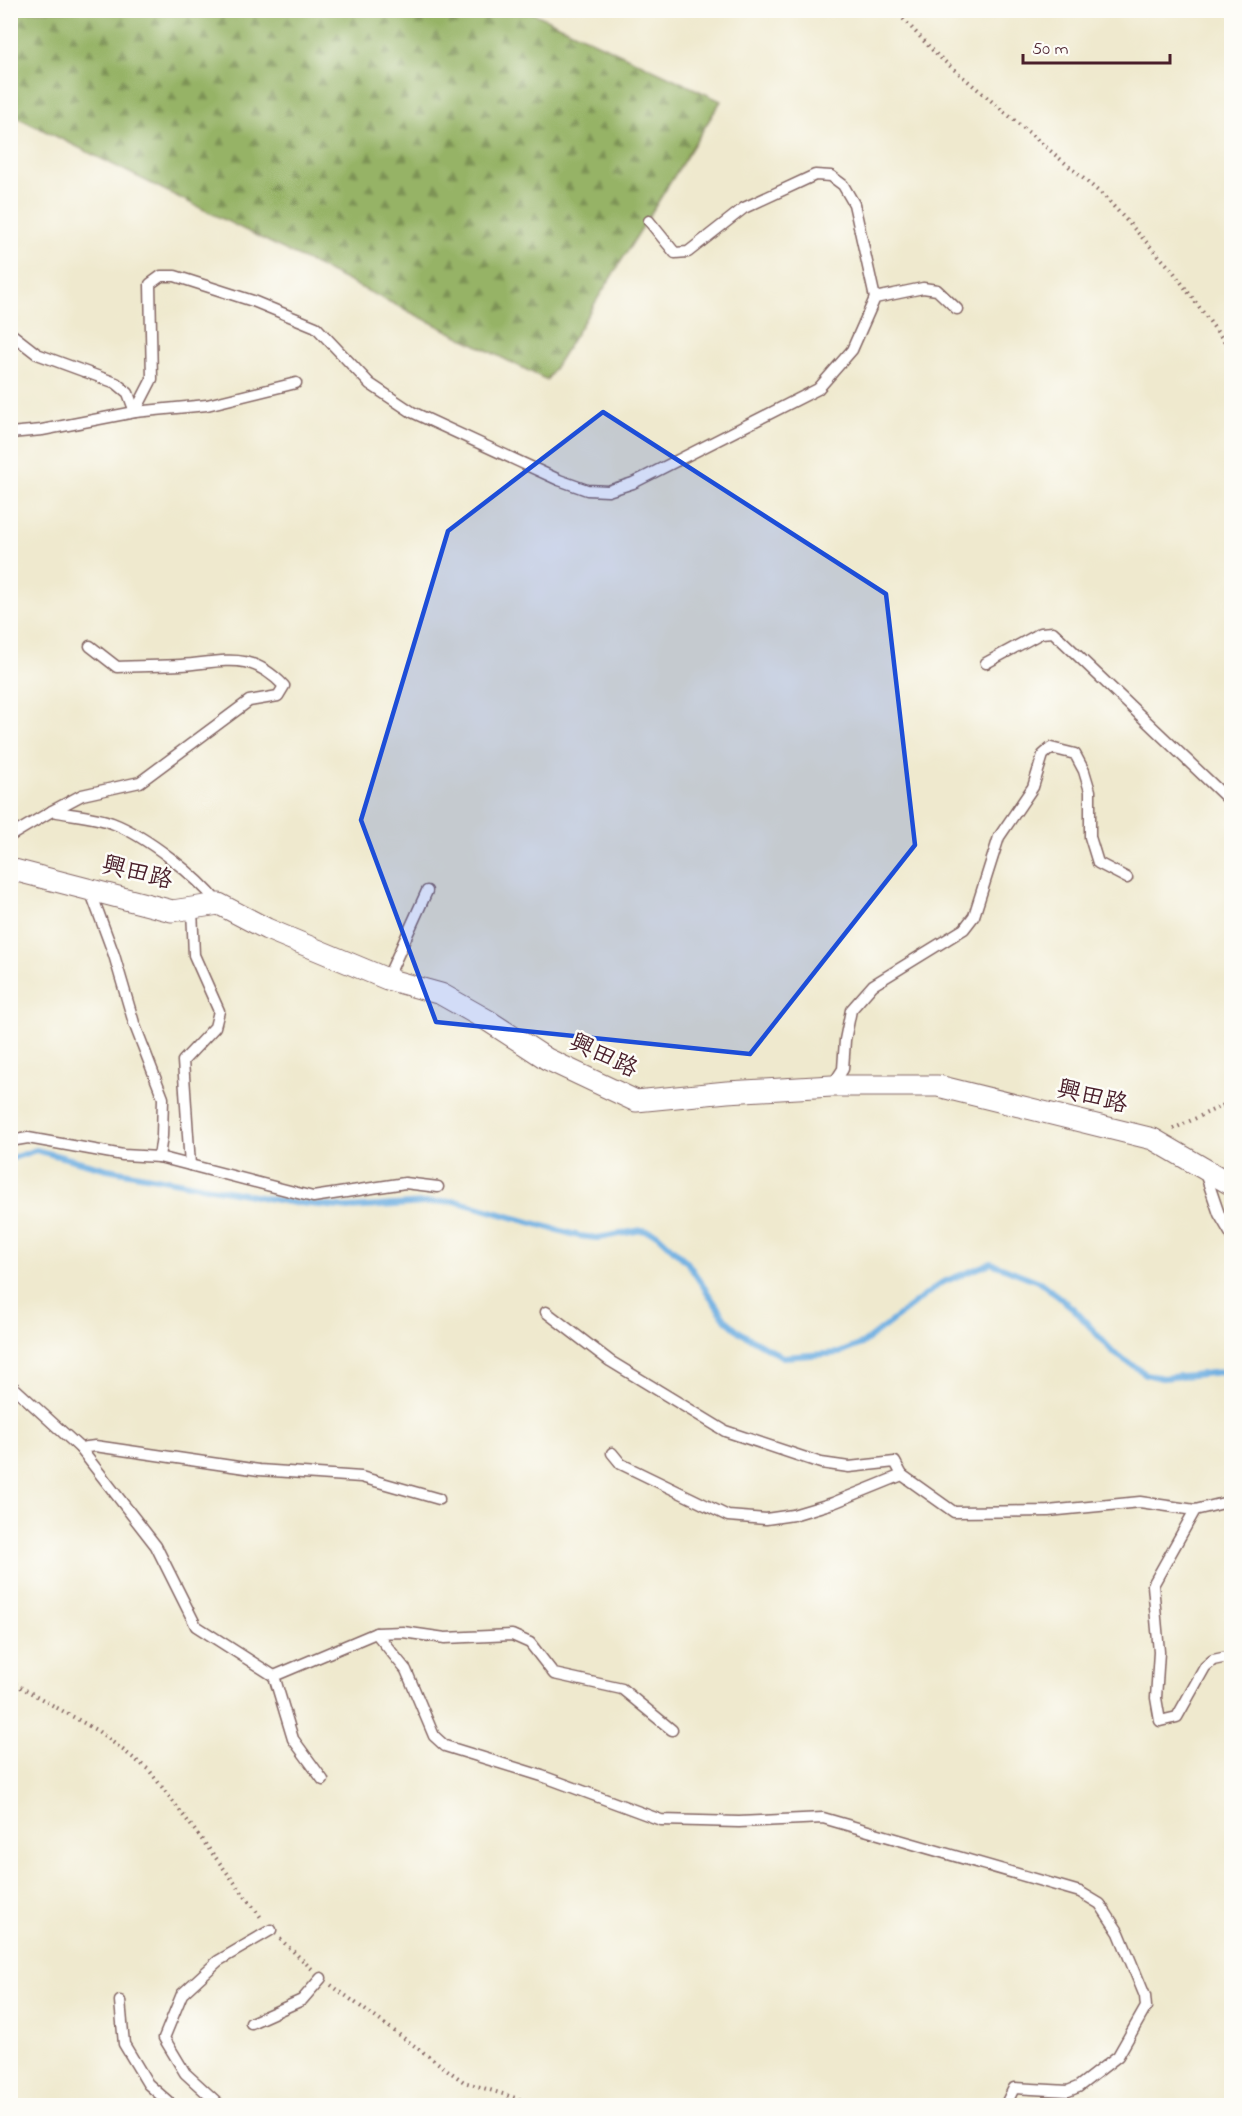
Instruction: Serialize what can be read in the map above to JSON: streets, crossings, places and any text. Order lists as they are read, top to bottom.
{
  "streets": {
    "street": ["興田路"]
  },
  "scale_bar": "50 m"
}
